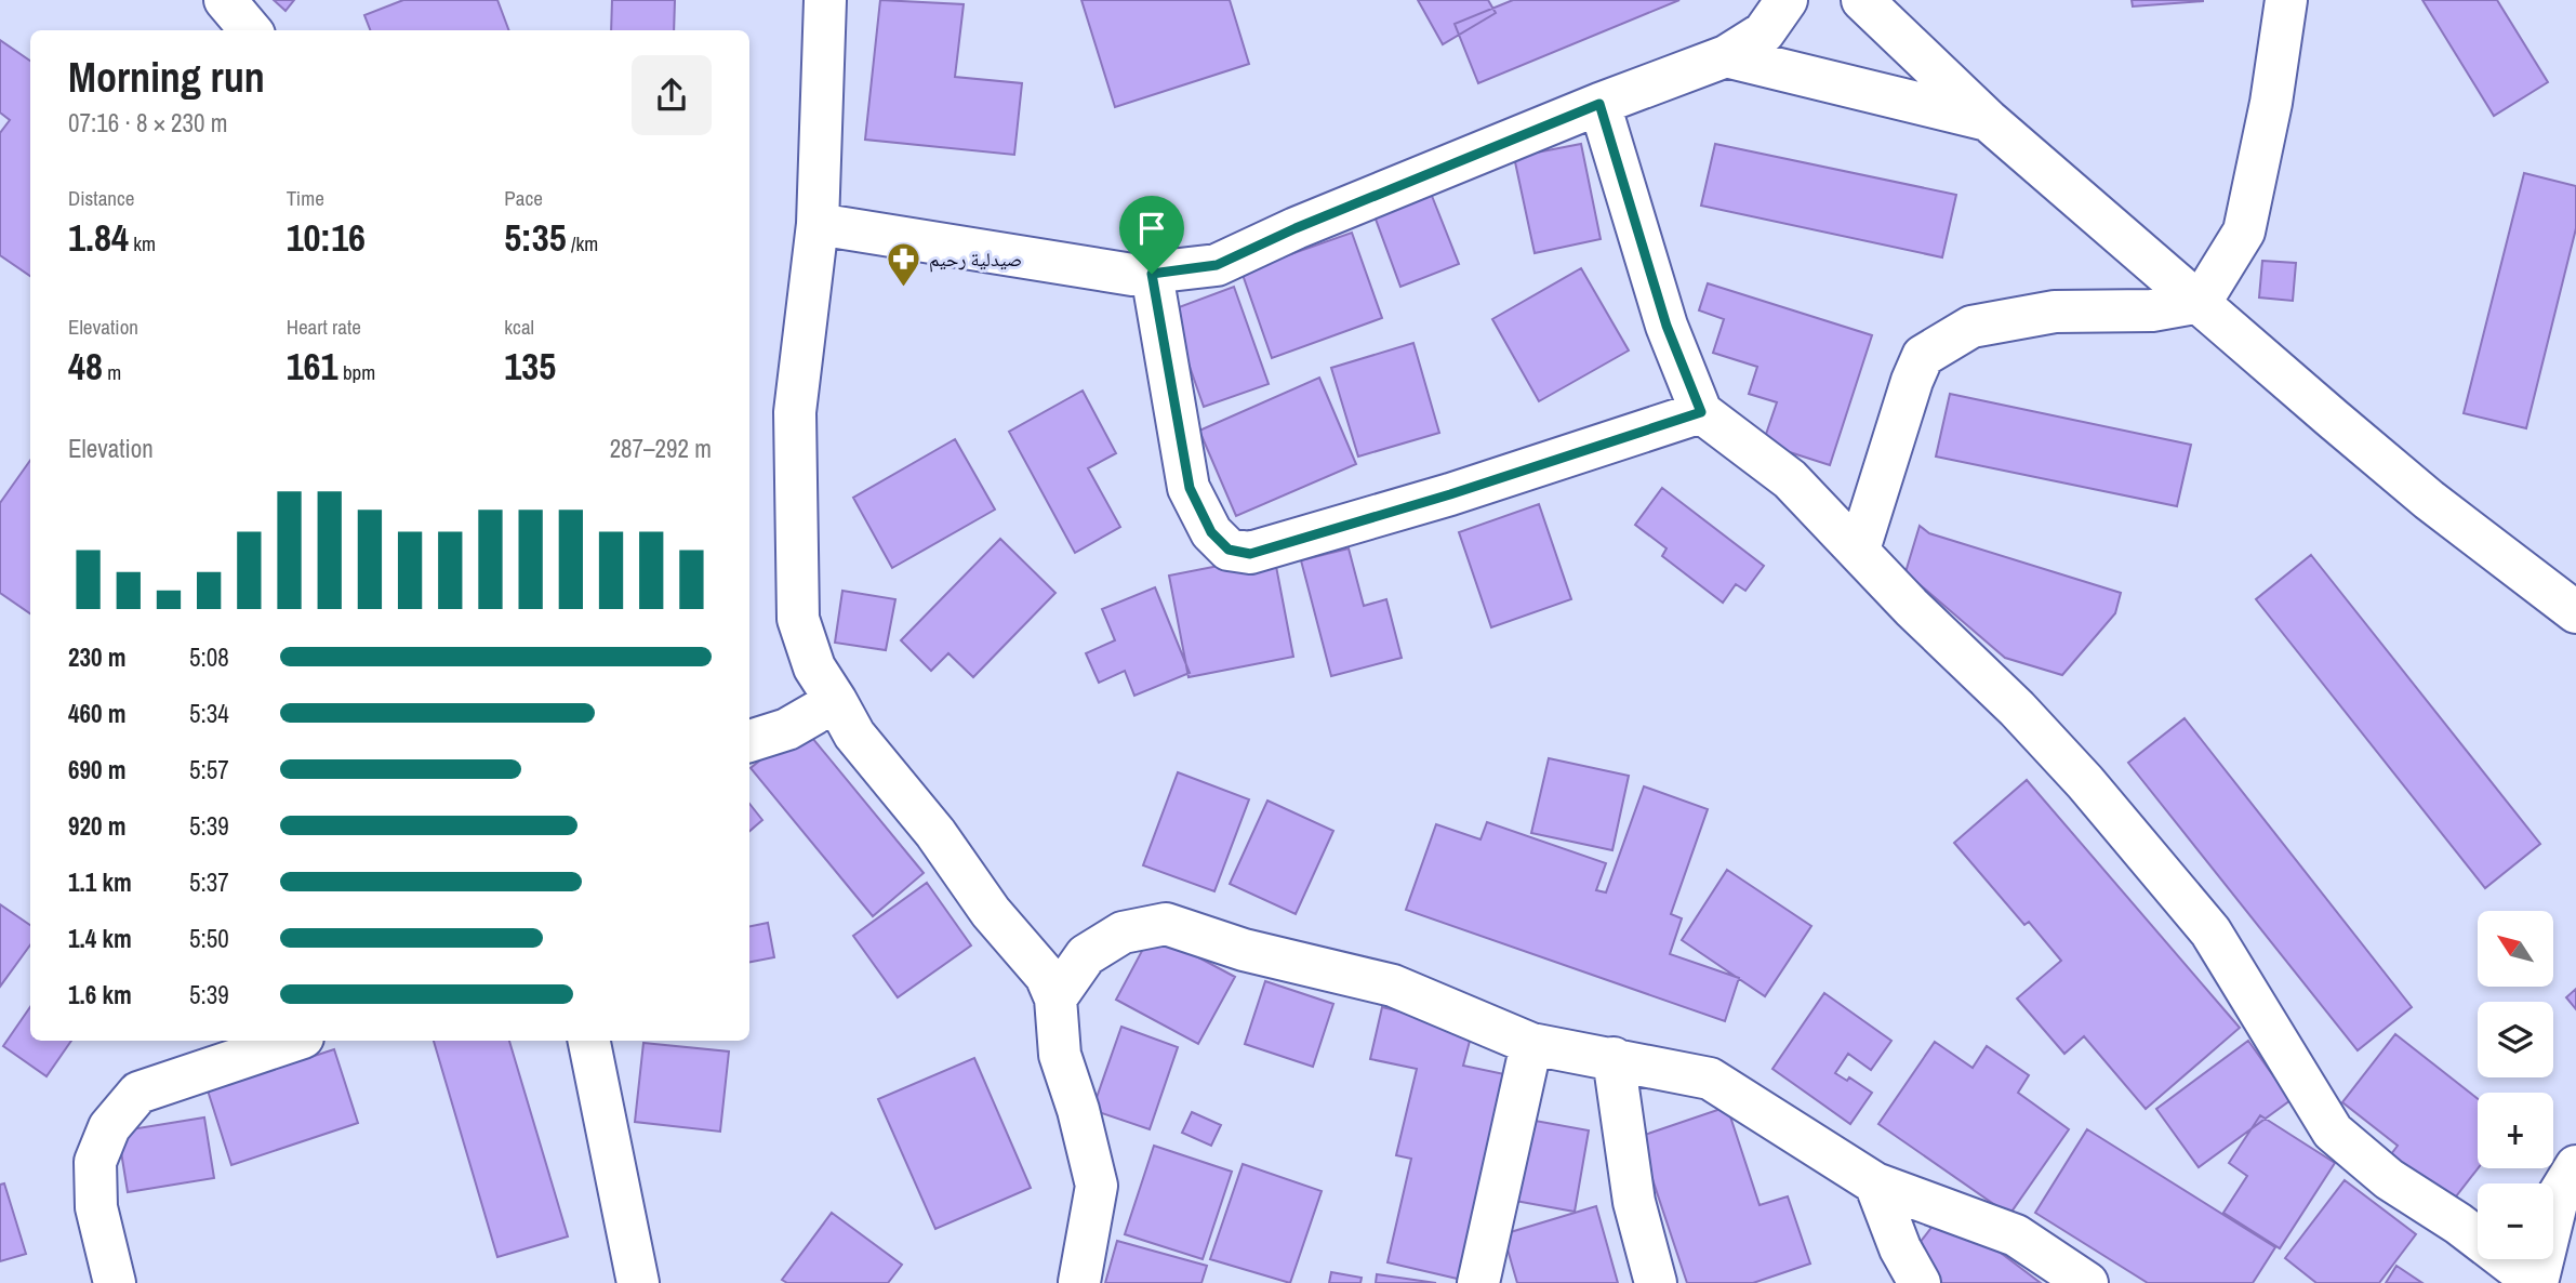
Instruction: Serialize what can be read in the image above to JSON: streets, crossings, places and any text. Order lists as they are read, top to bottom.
{
  "places": {
    "pharmacy": ["صيدلية رحيم"]
  },
  "north": "top left",
  "page": {
    "heading": ["Morning run", "07:16 · 8 × 230 m"],
    "stats": [
      ["Distance", "1.84 km"],
      ["Time", "10:16"],
      ["Pace", "5:35 /km"],
      ["Elevation", "48 m"],
      ["Heart rate", "161 bpm"],
      ["kcal", "135"]
    ],
    "chart": ["Elevation", "287–292 m"],
    "list": [
      {
        "name": "230 m",
        "note": "5:08"
      },
      {
        "name": "460 m",
        "note": "5:34"
      },
      {
        "name": "690 m",
        "note": "5:57"
      },
      {
        "name": "920 m",
        "note": "5:39"
      },
      {
        "name": "1.1 km",
        "note": "5:37"
      },
      {
        "name": "1.4 km",
        "note": "5:50"
      },
      {
        "name": "1.6 km",
        "note": "5:39"
      }
    ],
    "map_buttons": ["+", "−"]
  }
}
